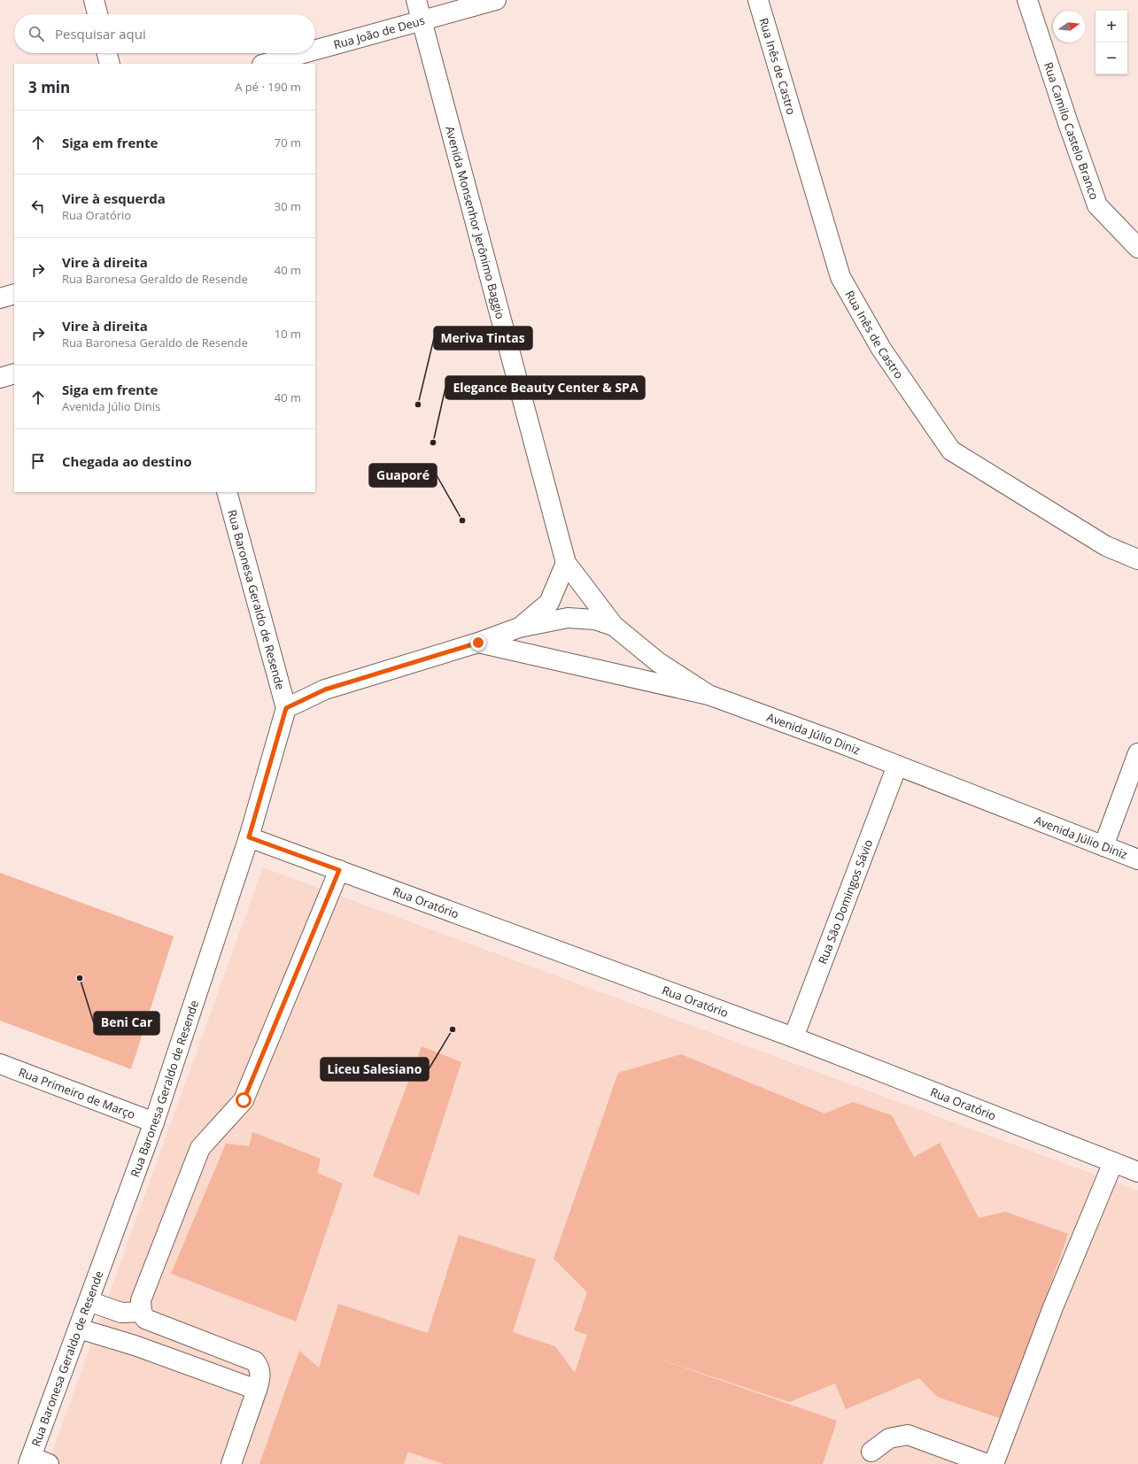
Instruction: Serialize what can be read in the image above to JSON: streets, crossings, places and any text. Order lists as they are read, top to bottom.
{
  "streets": {
    "main road": [
      "Rua João de Deus",
      "Rua Inês de Castro",
      "Rua Camilo Castelo Branco",
      "Avenida Monsenhor Jerônimo Baggio",
      "Rua Baronesa Geraldo de Resende",
      "Avenida Júlio Diniz",
      "Rua Oratório",
      "Rua São Domingos Sávio",
      "Rua Primeiro de Março"
    ]
  },
  "crossings": [
    ["Rua João de Deus", "Avenida Monsenhor Jerônimo Baggio"],
    ["Avenida Monsenhor Jerônimo Baggio", "Avenida Júlio Diniz"],
    ["Rua Baronesa Geraldo de Resende", "Rua Oratório"],
    ["Rua Baronesa Geraldo de Resende", "Rua Primeiro de Março"],
    ["Avenida Júlio Diniz", "Rua São Domingos Sávio"],
    ["Rua Oratório", "Rua São Domingos Sávio"]
  ],
  "places": [
    "Meriva Tintas",
    "Elegance Beauty Center & SPA",
    "Guaporé",
    "Beni Car",
    "Liceu Salesiano"
  ],
  "north": "right",
  "page": {
    "map_buttons": ["+", "−"],
    "search": "Pesquisar aqui",
    "heading": ["3 min", "A pé · 190 m"],
    "list": [
      ["Siga em frente", "70 m"],
      ["Vire à esquerda", "Rua Oratório", "30 m"],
      ["Vire à direita", "Rua Baronesa Geraldo de Resende", "40 m"],
      ["Vire à direita", "Rua Baronesa Geraldo de Resende", "10 m"],
      ["Siga em frente", "Avenida Júlio Dinis", "40 m"],
      "Chegada ao destino"
    ]
  }
}
